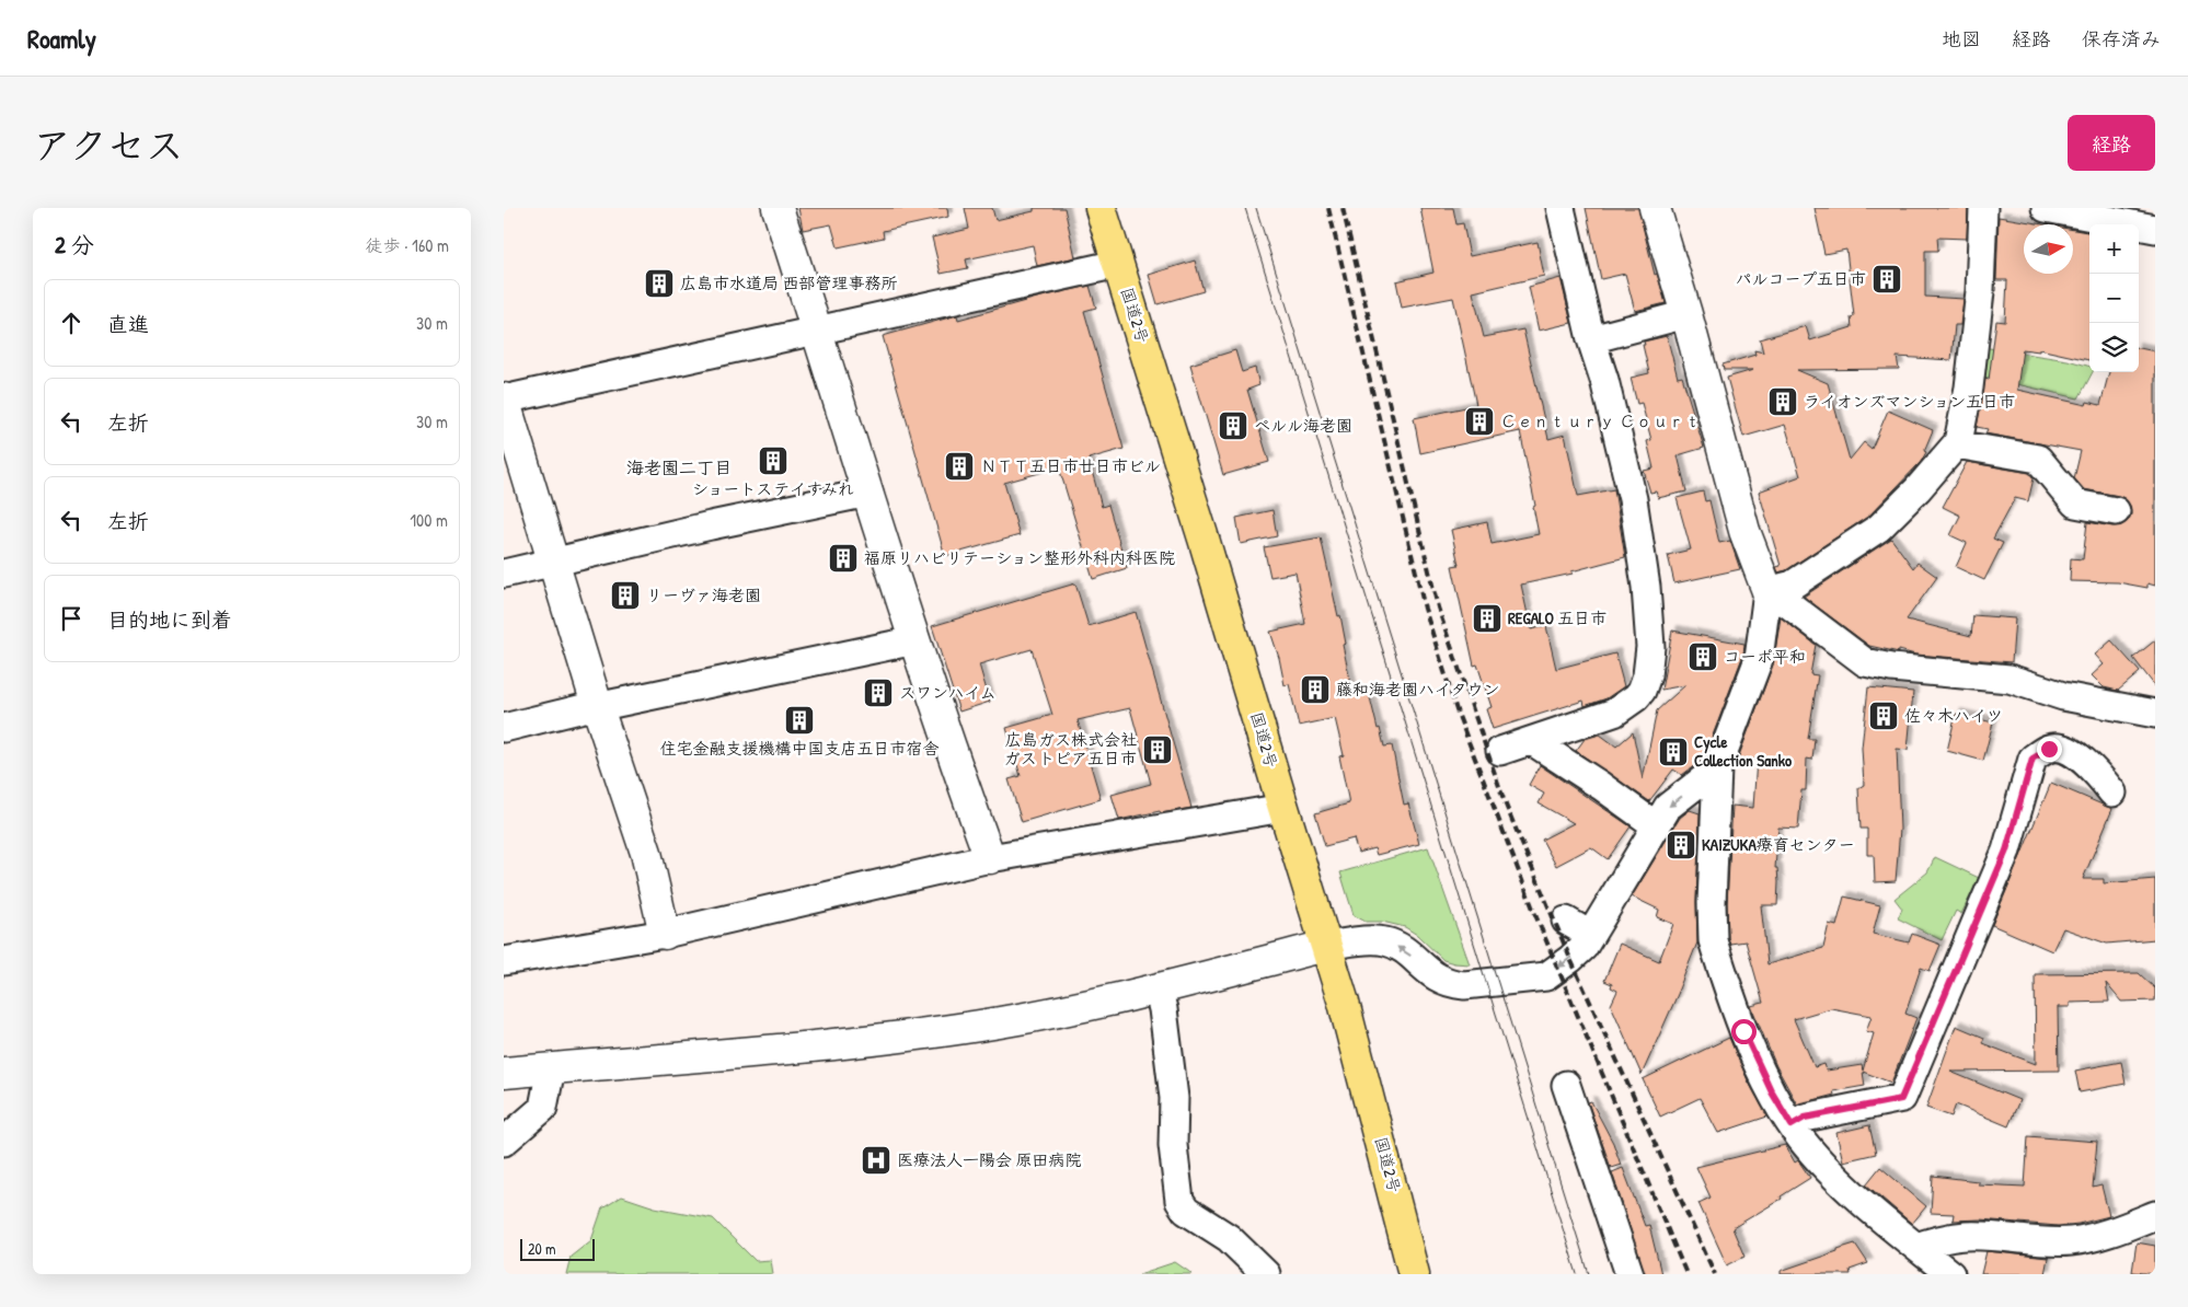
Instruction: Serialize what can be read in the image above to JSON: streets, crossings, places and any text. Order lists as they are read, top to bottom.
{
  "streets": {
    "highway": ["国道2号"]
  },
  "districts": ["海老園二丁目"],
  "places": {
    "building": [
      "パルコープ五日市",
      "広島市水道局 西部管理事務所",
      "ライオンズマンション五日市",
      "Ｃｅｎｔｕｒｙ Ｃｏｕｒｔ",
      "ペルル海老園",
      "ショートステイすみれ",
      "ＮＴＴ五日市廿日市ビル",
      "福原リハビリテーション整形外科内科医院",
      "リーヴァ海老園",
      "REGALO 五日市",
      "コーポ平和",
      "藤和海老園ハイタウン",
      "スワンハイム",
      "佐々木ハイツ",
      "住宅金融支援機構中国支店五日市宿舎",
      "広島ガス株式会社 ガストピア五日市",
      "Cycle Collection Sanko",
      "KAIZUKA療育センター"
    ],
    "hospital": ["医療法人一陽会 原田病院"]
  },
  "scale_bar": "20 m",
  "north": "right",
  "page": {
    "header": "Roamly",
    "nav": ["地図", "経路", "保存済み"],
    "title": "アクセス",
    "buttons": "経路",
    "heading": ["2 分", "徒歩 · 160 m"],
    "map_buttons": ["+", "−"],
    "list": [
      ["直進", "30 m"],
      ["左折", "30 m"],
      ["左折", "100 m"],
      "目的地に到着"
    ],
    "scale": "20 m"
  }
}
